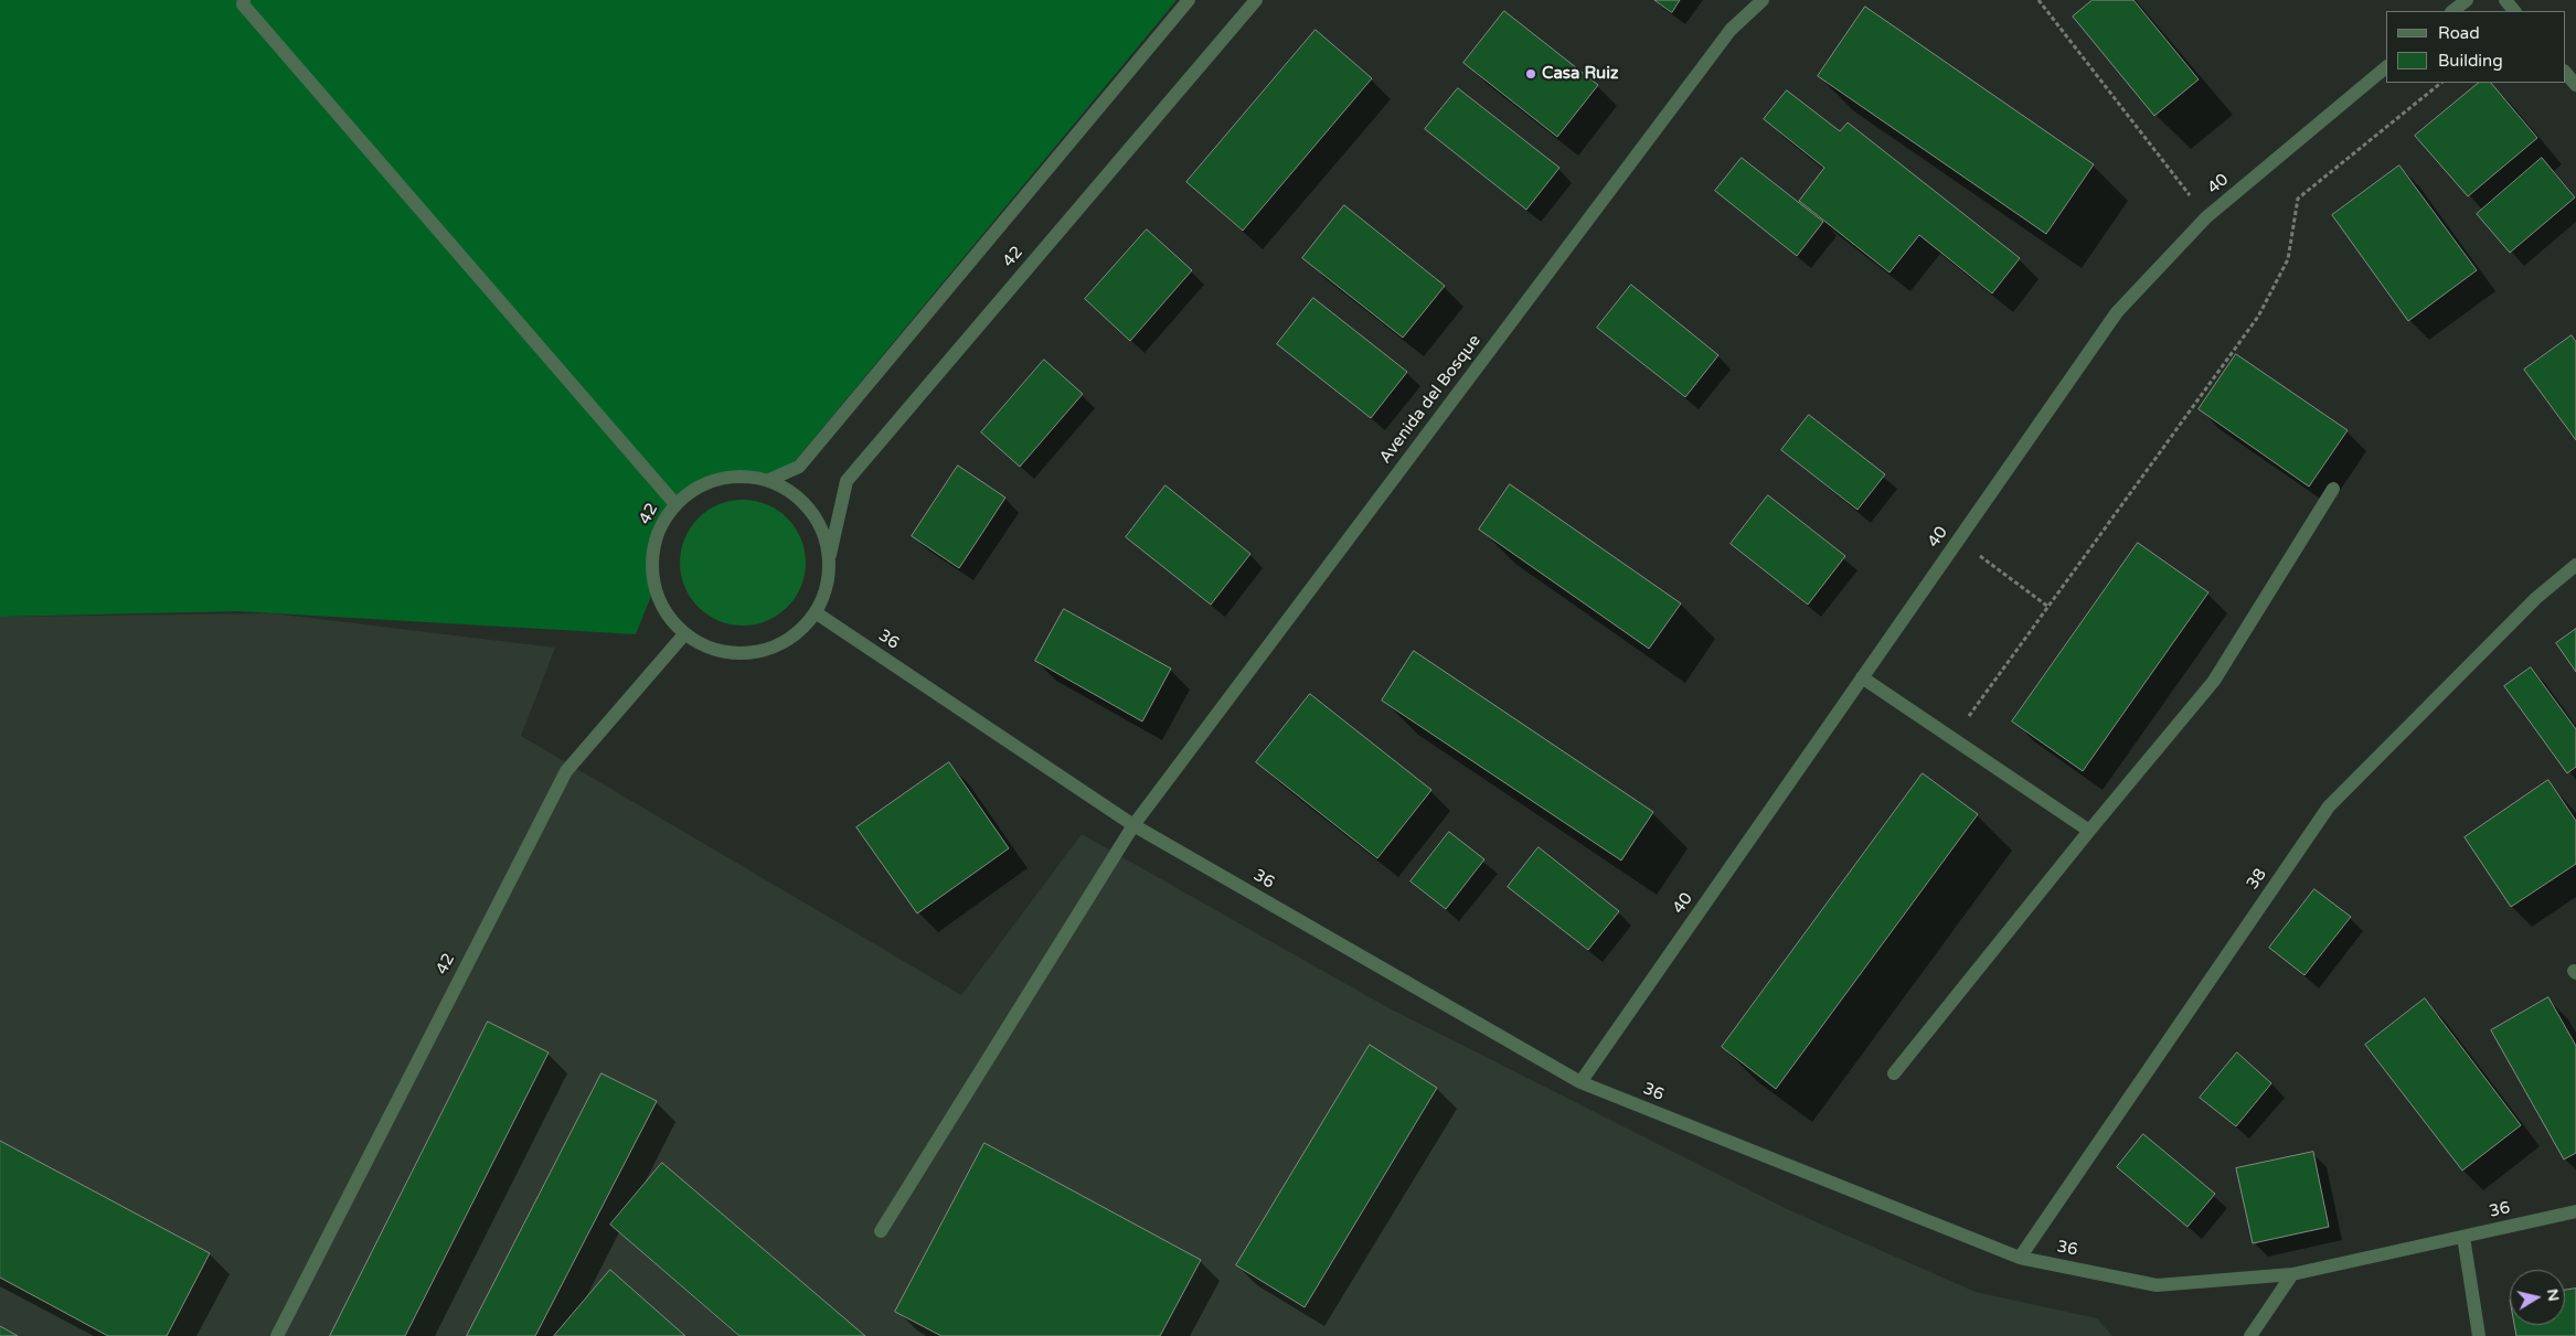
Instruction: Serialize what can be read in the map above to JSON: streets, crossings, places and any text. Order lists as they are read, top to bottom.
{
  "streets": {
    "street": [
      "40",
      "42",
      "Avenida del Bosque",
      "36",
      "38"
    ]
  },
  "crossings": [
    ["40", "36"],
    ["42", "36"],
    ["Avenida del Bosque", "36"],
    ["36", "38"]
  ],
  "places": ["Casa Ruiz"],
  "legend": ["Road", "Building"],
  "north": "right"
}
